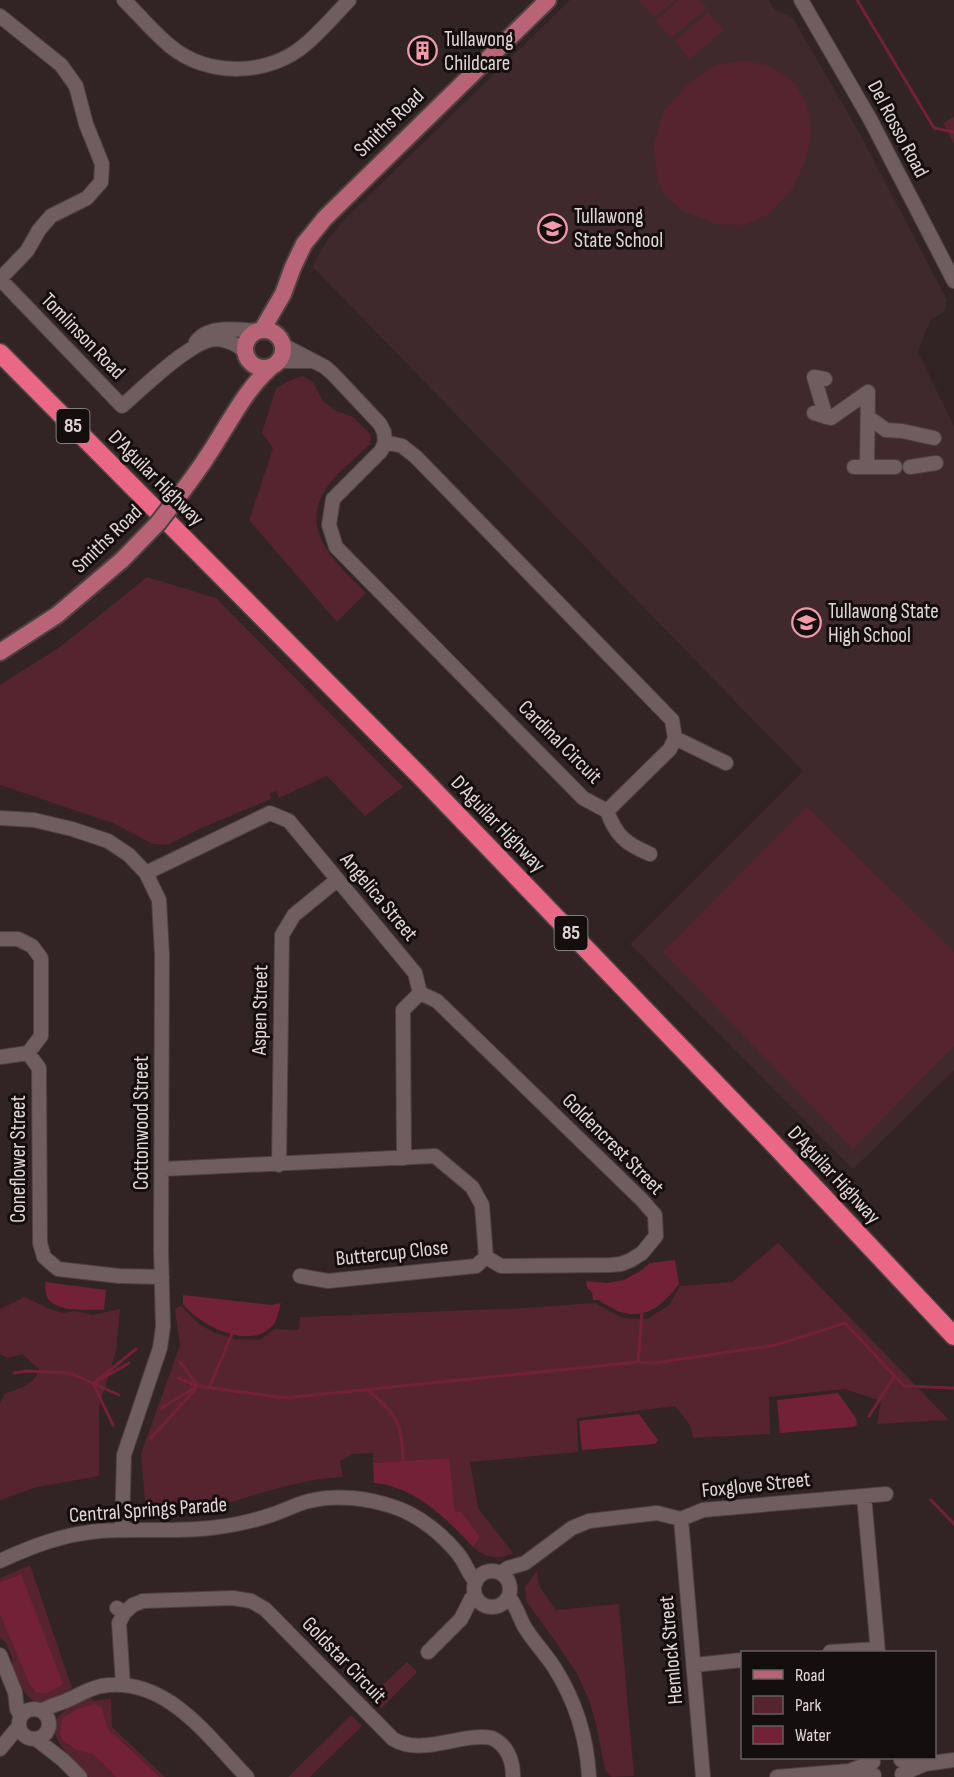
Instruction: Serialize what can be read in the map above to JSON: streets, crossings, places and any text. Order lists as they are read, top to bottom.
{
  "streets": {
    "highway": ["85", "D'Aguilar Highway"],
    "main road": ["Smiths Road"],
    "street": [
      "Del Rosso Road",
      "Tomlinson Road",
      "Cardinal Circuit",
      "Angelica Street",
      "Aspen Street",
      "Cottonwood Street",
      "Goldencrest Street",
      "Coneflower Street",
      "Buttercup Close",
      "Foxglove Street",
      "Central Springs Parade",
      "Hemlock Street",
      "Goldstar Circuit"
    ]
  },
  "crossings": [
    ["Smiths Road", "Tomlinson Road"],
    ["Angelica Street", "Aspen Street"],
    ["Angelica Street", "Cottonwood Street"],
    ["Angelica Street", "Goldencrest Street"],
    ["Cottonwood Street", "Coneflower Street"],
    ["Cottonwood Street", "Central Springs Parade"],
    ["Goldencrest Street", "Buttercup Close"],
    ["Foxglove Street", "Central Springs Parade"],
    ["Foxglove Street", "Hemlock Street"]
  ],
  "places": {
    "building": ["Tullawong Childcare"],
    "school or university": ["Tullawong State School", "Tullawong State High School"]
  },
  "legend": ["Road", "Park", "Water"]
}
